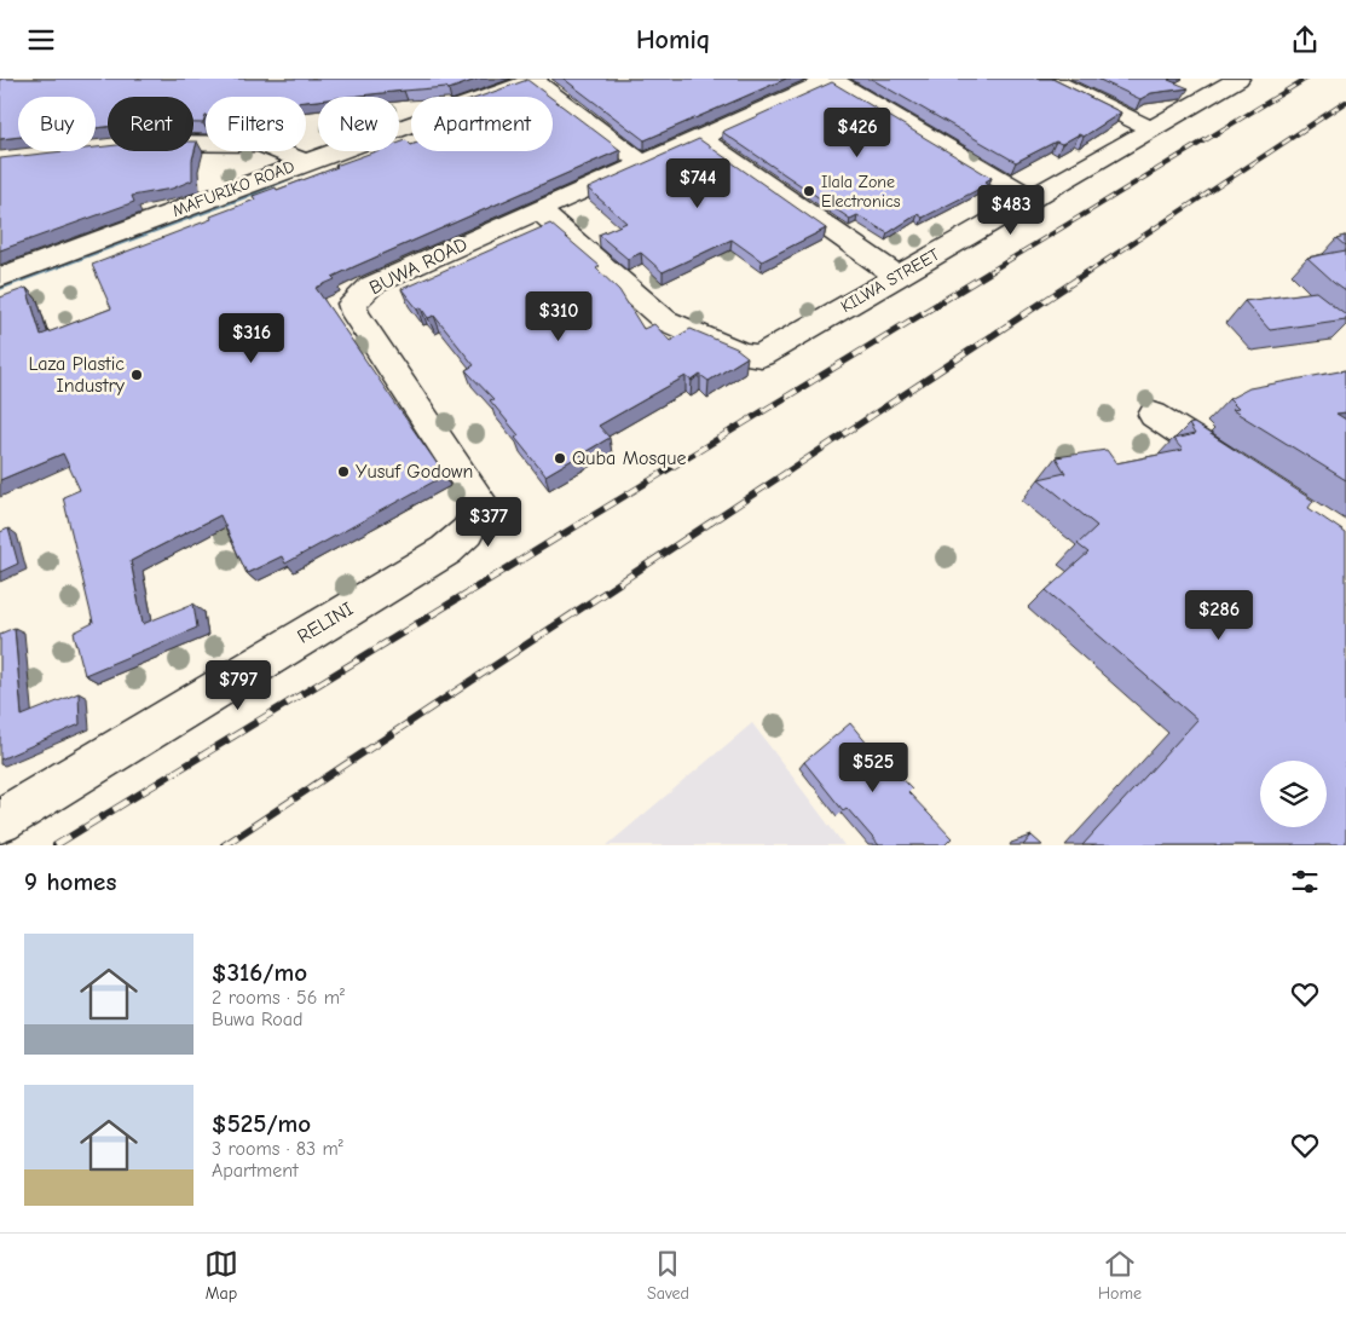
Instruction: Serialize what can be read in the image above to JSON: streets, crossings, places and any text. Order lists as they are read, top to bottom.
{
  "streets": {
    "street": [
      "MAFURIKO ROAD",
      "BUWA ROAD",
      "KILWA STREET",
      "RELINI"
    ]
  },
  "crossings": [
    ["BUWA ROAD", "KILWA STREET"],
    ["BUWA ROAD", "RELINI"]
  ],
  "places": [
    "Ilala Zone Electronics",
    "Laza Plastic Industry",
    "Quba Mosque",
    "Yusuf Godown"
  ],
  "page": {
    "header": "Homiq",
    "chip": [
      "Buy",
      "Rent",
      "Filters",
      "New",
      "Apartment"
    ],
    "price": [
      "$426",
      "$744",
      "$483",
      "$310",
      "$316",
      "$377",
      "$286",
      "$797",
      "$525"
    ],
    "heading": "9 homes",
    "list": [
      {
        "name": "$316/mo",
        "note": "2 rooms · 56 m² · Buwa Road"
      },
      {
        "name": "$525/mo",
        "note": "3 rooms · 83 m² · Apartment"
      }
    ],
    "tabs": ["Map", "Saved", "Home"]
  }
}
